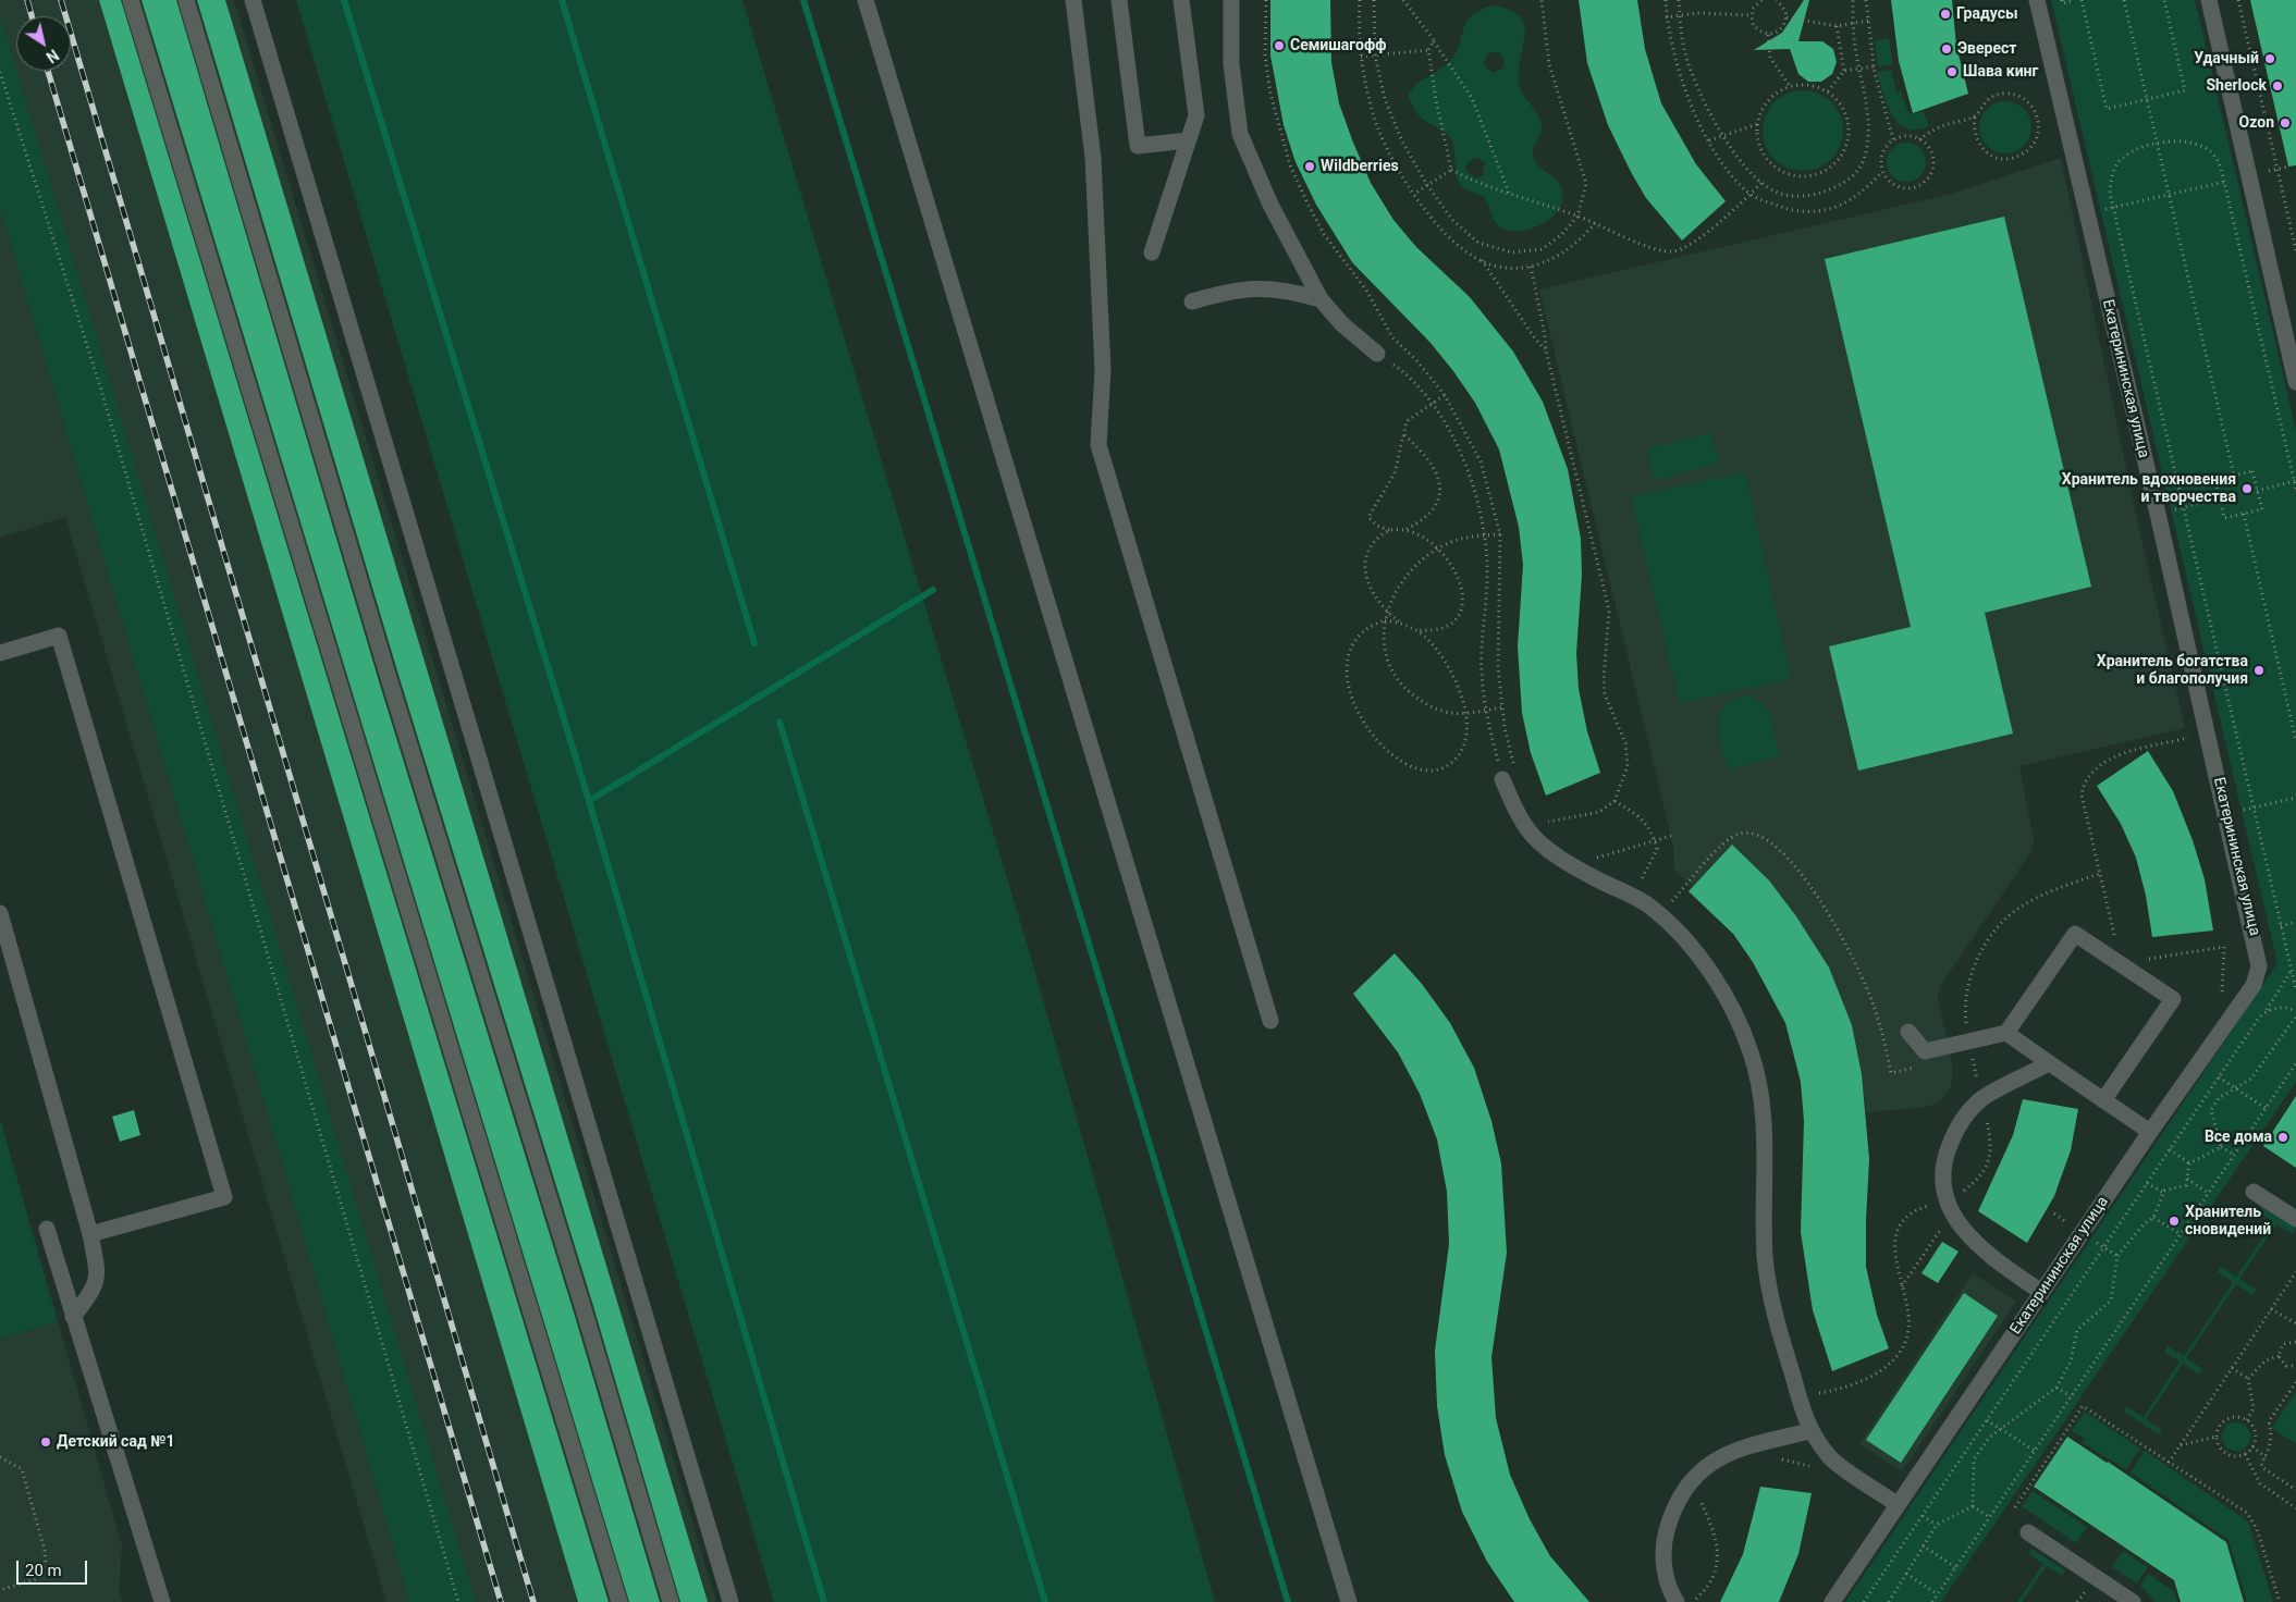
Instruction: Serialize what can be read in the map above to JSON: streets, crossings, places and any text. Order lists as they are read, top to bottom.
{
  "streets": {
    "street": ["Екатерининская улица"]
  },
  "places": [
    "Градусы",
    "Семишагофф",
    "Эверест",
    "Удачный",
    "Шава кинг",
    "Sherlock",
    "Ozon",
    "Wildberries",
    "Хранитель вдохновения и творчества",
    "Хранитель богатства и благополучия",
    "Все дома",
    "Хранитель сновидений",
    "Детский сад №1"
  ],
  "scale_bar": "20 m",
  "north": "bottom right"
}
